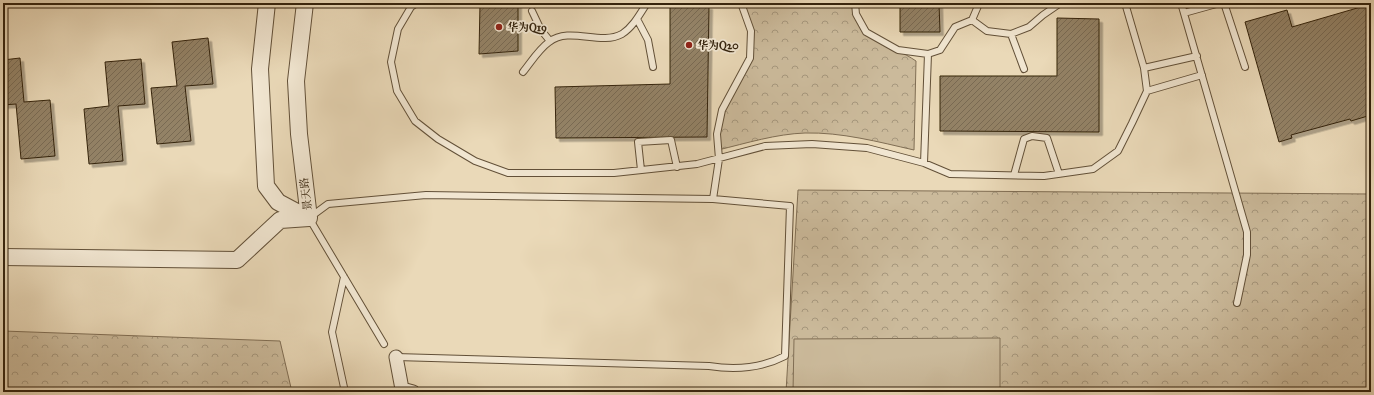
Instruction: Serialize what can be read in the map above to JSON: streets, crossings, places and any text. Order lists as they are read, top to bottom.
{
  "streets": {
    "street": ["景天路"]
  },
  "places": ["华为Q19", "华为Q20"]
}
